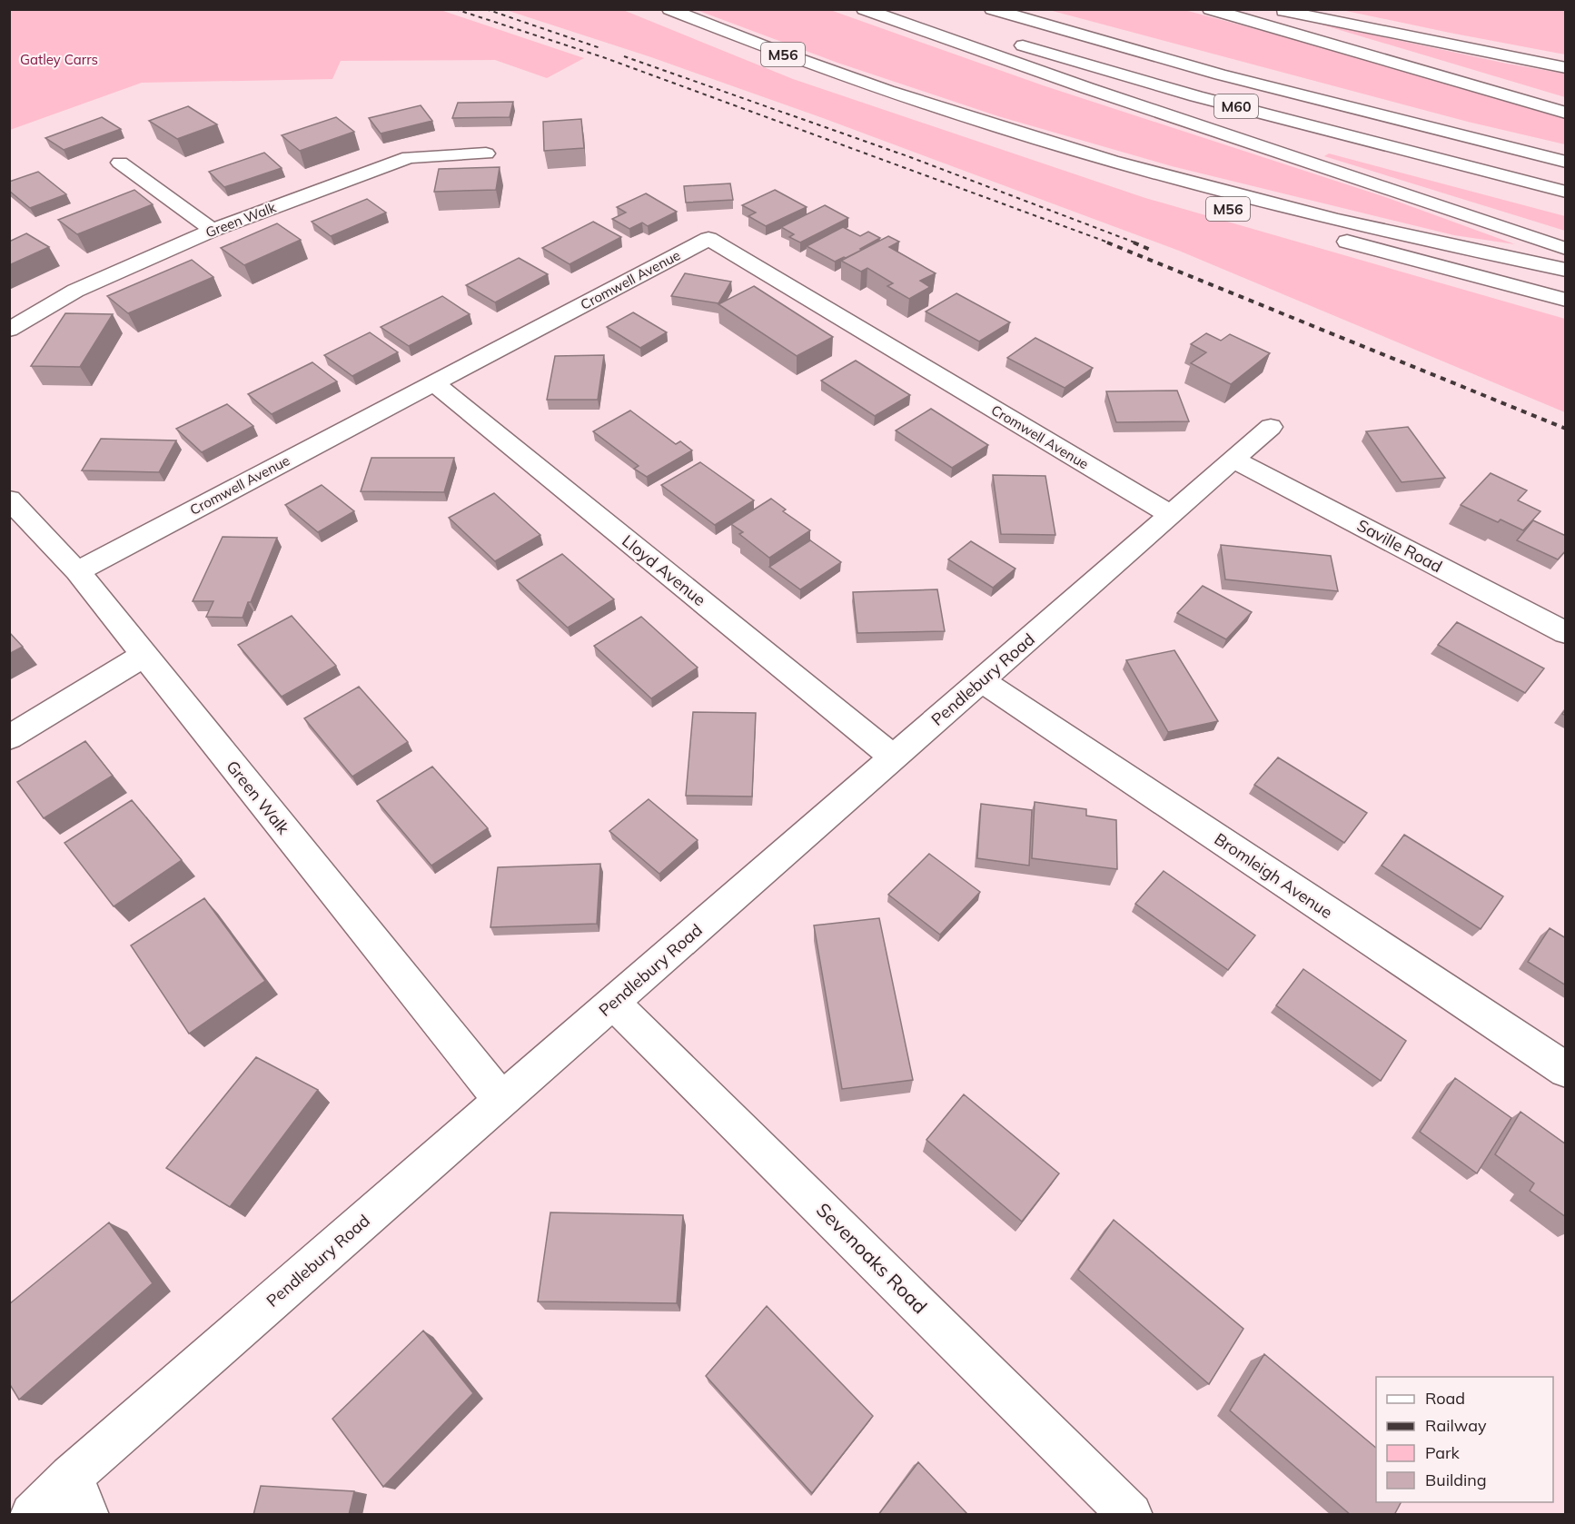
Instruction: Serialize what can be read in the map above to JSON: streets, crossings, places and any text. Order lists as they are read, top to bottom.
{
  "streets": {
    "main road": [
      "M56",
      "M60",
      "Green Walk",
      "Cromwell Avenue",
      "Saville Road",
      "Lloyd Avenue",
      "Pendlebury Road",
      "Bromleigh Avenue",
      "Sevenoaks Road"
    ]
  },
  "crossings": [
    ["Green Walk", "Cromwell Avenue"],
    ["Green Walk", "Pendlebury Road"],
    ["Cromwell Avenue", "Lloyd Avenue"],
    ["Cromwell Avenue", "Pendlebury Road"],
    ["Saville Road", "Pendlebury Road"],
    ["Lloyd Avenue", "Pendlebury Road"],
    ["Pendlebury Road", "Bromleigh Avenue"],
    ["Pendlebury Road", "Sevenoaks Road"]
  ],
  "parks": ["Gatley Carrs"],
  "legend": [
    "Road",
    "Railway",
    "Park",
    "Building"
  ]
}
